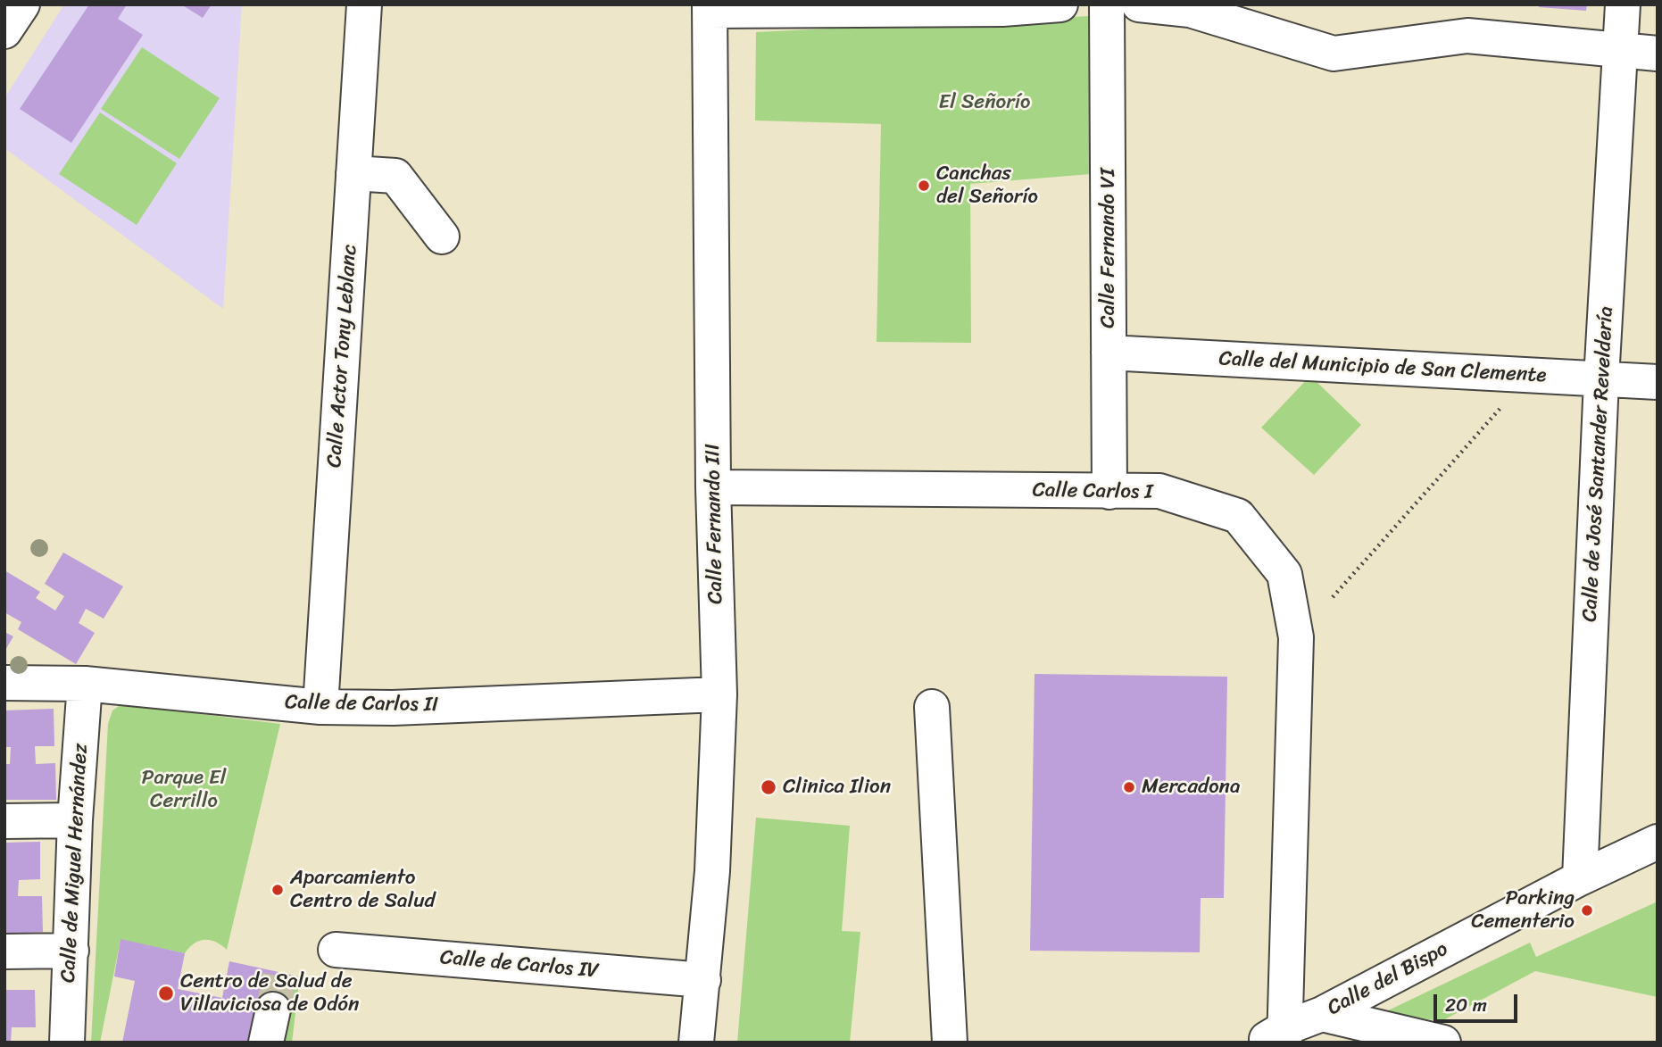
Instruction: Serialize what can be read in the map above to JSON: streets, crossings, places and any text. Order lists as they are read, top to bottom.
{
  "streets": {
    "street": [
      "Calle Fernando VI",
      "Calle Actor Tony Leblanc",
      "Calle del Municipio de San Clemente",
      "Calle de José Santander Reveldería",
      "Calle Carlos I",
      "Calle Fernando III",
      "Calle de Carlos II",
      "Calle de Miguel Hernández",
      "Calle de Carlos IV",
      "Calle del Bispo"
    ]
  },
  "crossings": [
    ["Calle Fernando VI", "Calle del Municipio de San Clemente"],
    ["Calle Fernando VI", "Calle Carlos I"],
    ["Calle Actor Tony Leblanc", "Calle de Carlos II"],
    ["Calle del Municipio de San Clemente", "Calle de José Santander Reveldería"],
    ["Calle de José Santander Reveldería", "Calle del Bispo"],
    ["Calle Carlos I", "Calle Fernando III"],
    ["Calle Carlos I", "Calle del Bispo"],
    ["Calle Fernando III", "Calle de Carlos II"],
    ["Calle Fernando III", "Calle de Carlos IV"],
    ["Calle de Carlos II", "Calle de Miguel Hernández"]
  ],
  "parks": ["El Señorío", "Parque El Cerrillo"],
  "places": [
    "Canchas del Señorío",
    "Clinica Ilion",
    "Mercadona",
    "Aparcamiento Centro de Salud",
    "Parking Cementerio",
    "Centro de Salud de Villaviciosa de Odón"
  ],
  "scale_bar": "20 m"
}
